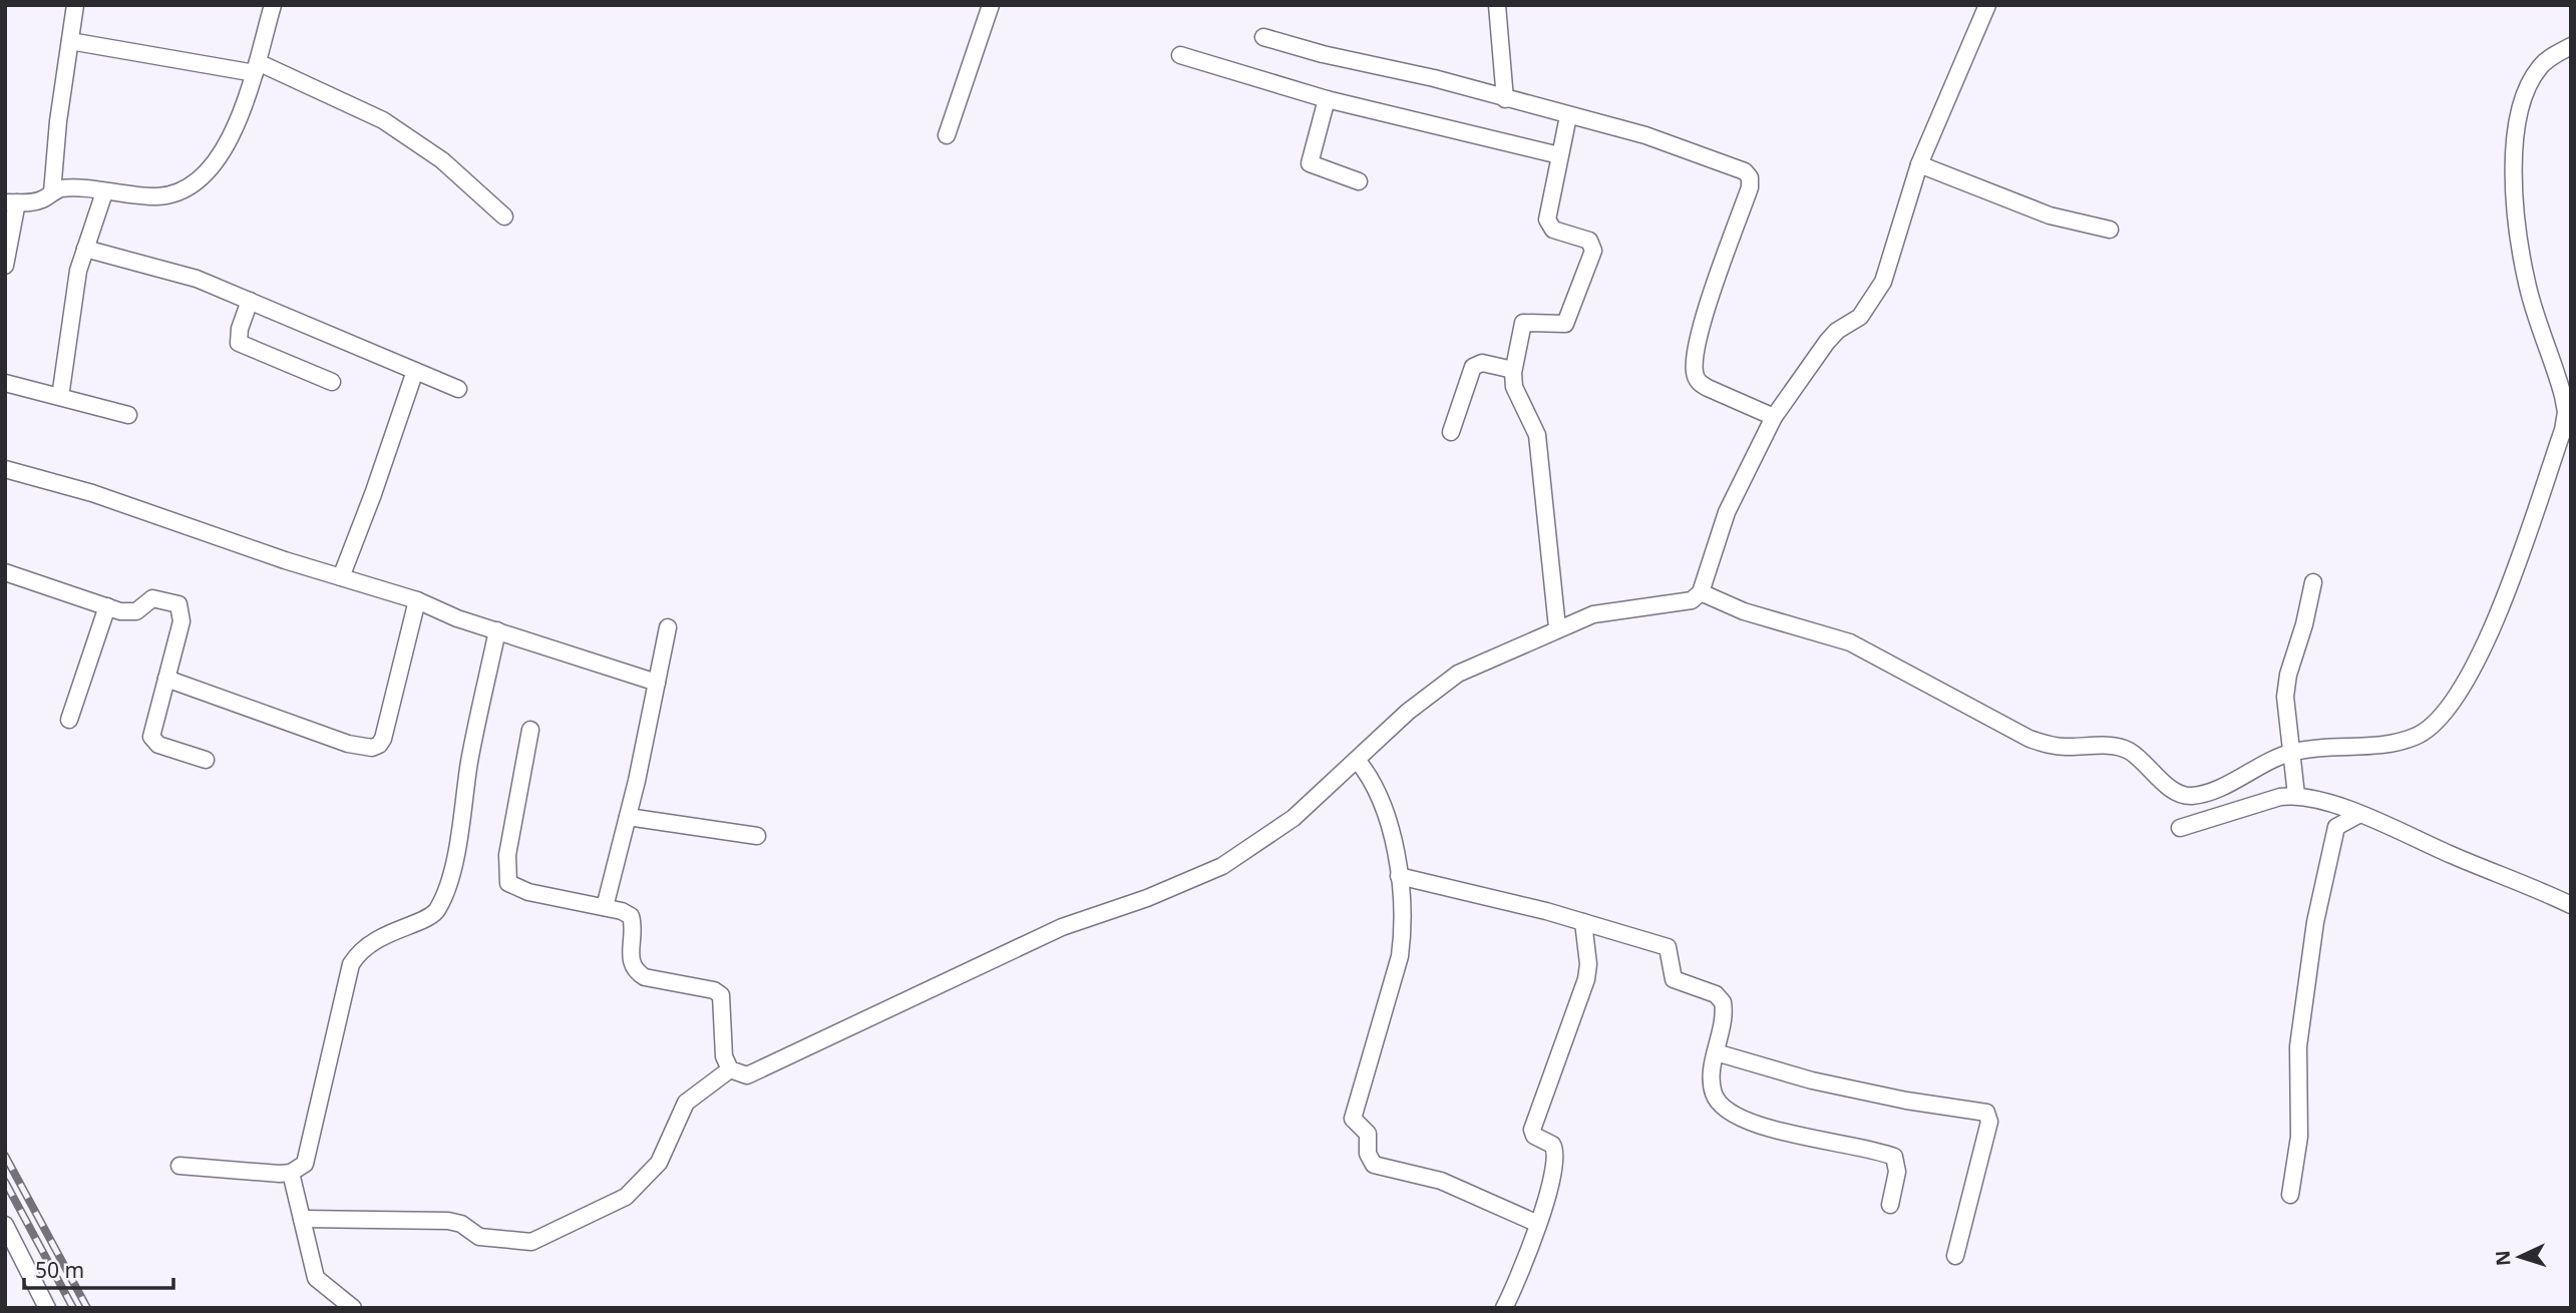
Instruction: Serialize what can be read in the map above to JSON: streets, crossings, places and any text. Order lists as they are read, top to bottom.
{
  "scale_bar": "50 m",
  "north": "left"
}
